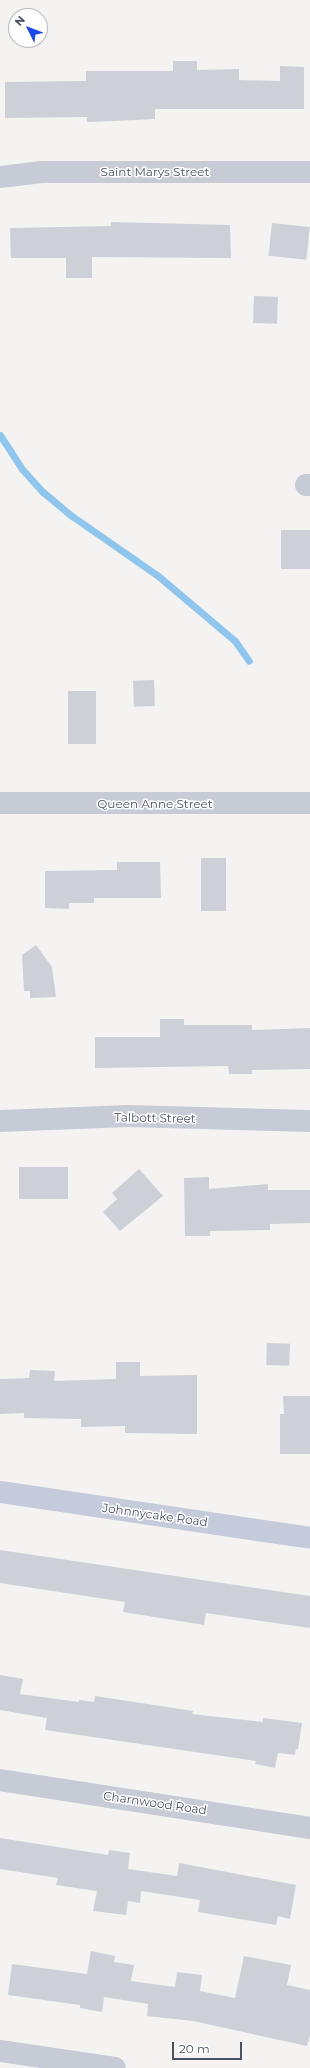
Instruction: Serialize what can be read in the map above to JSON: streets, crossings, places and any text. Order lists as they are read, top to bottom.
{
  "streets": {
    "main road": ["Johnnycake Road"],
    "street": [
      "Saint Marys Street",
      "Queen Anne Street",
      "Talbott Street",
      "Charnwood Road"
    ]
  },
  "scale_bar": "20 m",
  "north": "top left"
}
